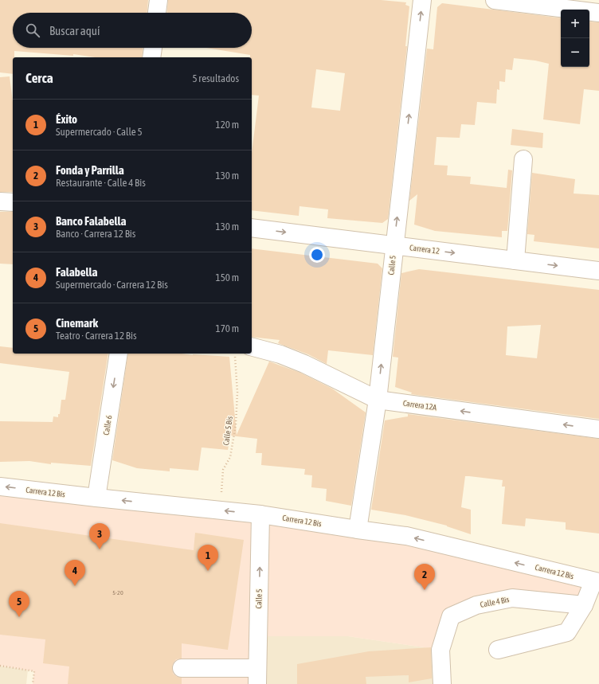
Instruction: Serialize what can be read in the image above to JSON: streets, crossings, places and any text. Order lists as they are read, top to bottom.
{
  "streets": {
    "street": [
      "Carrera 12",
      "Calle 5",
      "Carrera 12A",
      "Calle 6",
      "Carrera 12 Bis",
      "Calle 4 Bis"
    ],
    "path": ["Calle 5 Bis"]
  },
  "crossings": [
    ["Carrera 12", "Calle 5"],
    ["Calle 5", "Carrera 12A"],
    ["Calle 5", "Carrera 12 Bis"],
    ["Calle 6", "Carrera 12 Bis"],
    ["Calle 5 Bis", "Carrera 12 Bis"]
  ],
  "one_way": [
    "Carrera 12",
    "Calle 5",
    "Carrera 12A",
    "Calle 6",
    "Carrera 12 Bis"
  ],
  "house_numbers": ["5-20"],
  "page": {
    "map_buttons": ["+", "−"],
    "search": "Buscar aquí",
    "heading": ["Cerca", "5 resultados"],
    "list": [
      {
        "mark": "1",
        "name": "Éxito",
        "note": "Supermercado · Calle 5",
        "value": "120 m"
      },
      {
        "mark": "2",
        "name": "Fonda y Parrilla",
        "note": "Restaurante · Calle 4 Bis",
        "value": "130 m"
      },
      {
        "mark": "3",
        "name": "Banco Falabella",
        "note": "Banco · Carrera 12 Bis",
        "value": "130 m"
      },
      {
        "mark": "4",
        "name": "Falabella",
        "note": "Supermercado · Carrera 12 Bis",
        "value": "150 m"
      },
      {
        "mark": "5",
        "name": "Cinemark",
        "note": "Teatro · Carrera 12 Bis",
        "value": "170 m"
      }
    ],
    "pins": [
      "3",
      "1",
      "4",
      "2",
      "5"
    ]
  }
}
